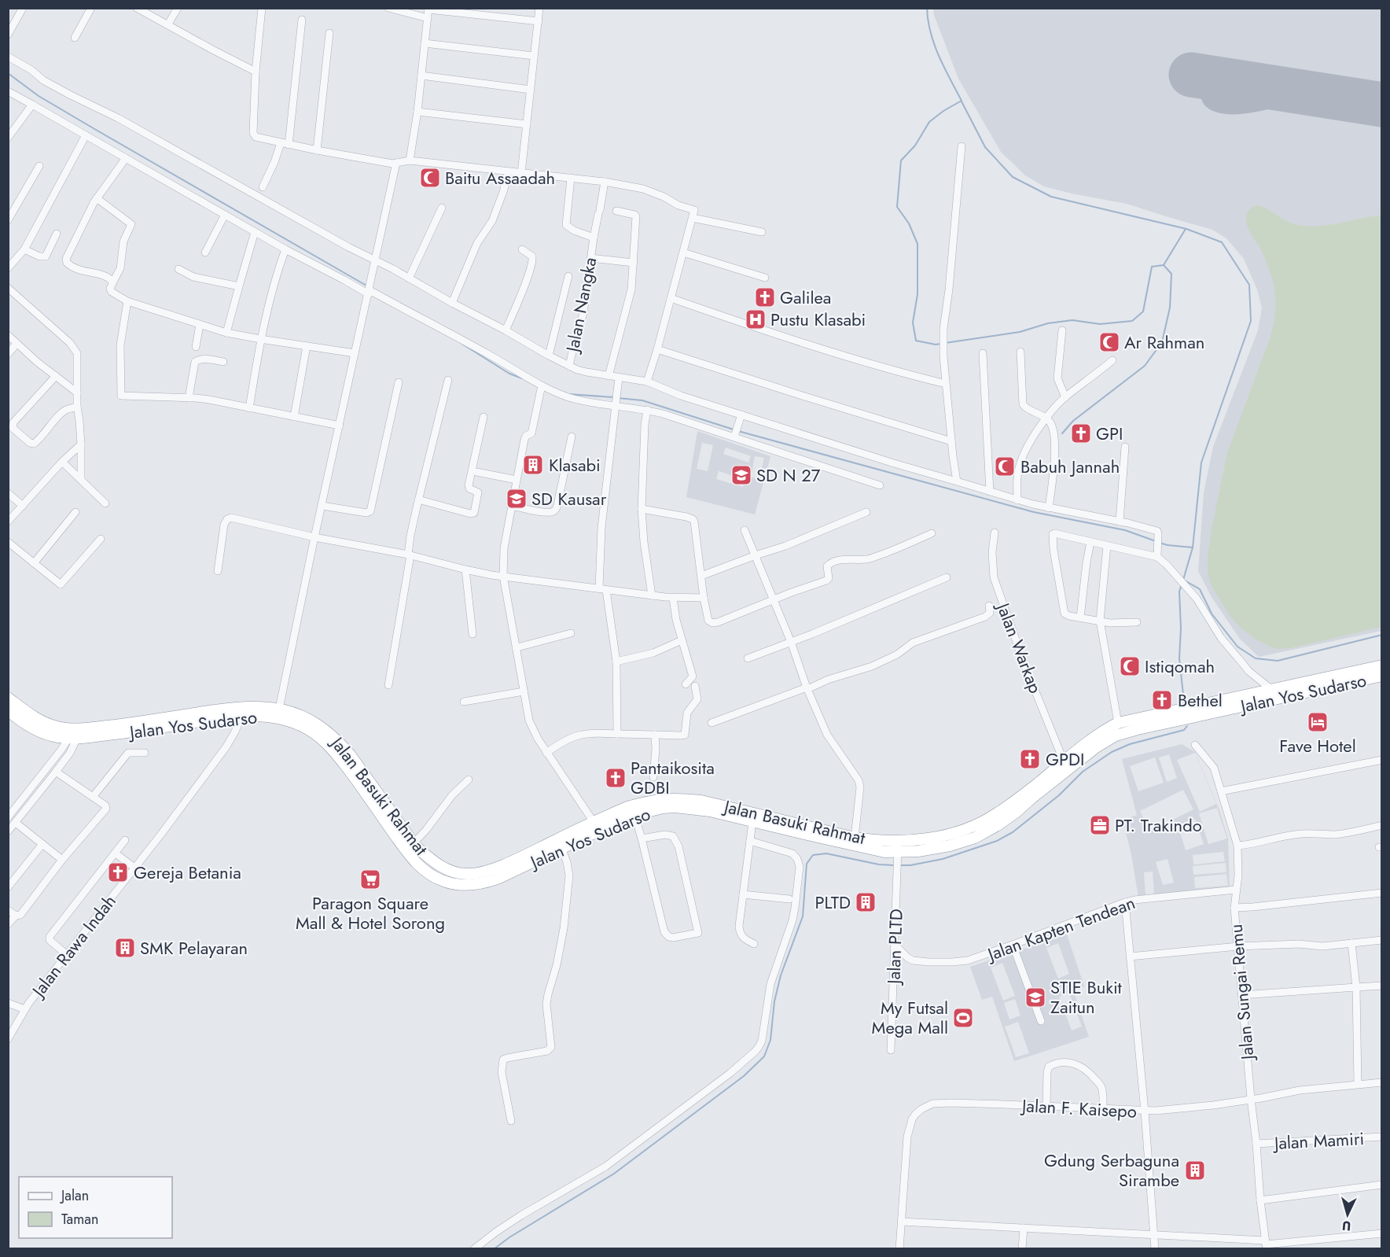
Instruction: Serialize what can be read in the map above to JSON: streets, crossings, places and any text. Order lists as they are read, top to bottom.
{
  "streets": {
    "highway": ["Jalan Yos Sudarso", "Jalan Basuki Rahmat"],
    "street": [
      "Jalan Nangka",
      "Jalan Warkap",
      "Jalan Kapten Tendean",
      "Jalan Rawa Indah",
      "Jalan PLTD",
      "Jalan Sungai Remu",
      "Jalan F. Kaisepo",
      "Jalan Mamiri"
    ]
  },
  "crossings": [
    ["Jalan Warkap", "Jalan Basuki Rahmat"],
    ["Jalan Yos Sudarso", "Jalan Basuki Rahmat"],
    ["Jalan Yos Sudarso", "Jalan Rawa Indah"],
    ["Jalan Yos Sudarso", "Jalan PLTD"],
    ["Jalan Basuki Rahmat", "Jalan PLTD"],
    ["Jalan Kapten Tendean", "Jalan PLTD"],
    ["Jalan Kapten Tendean", "Jalan Sungai Remu"],
    ["Jalan Sungai Remu", "Jalan F. Kaisepo"],
    ["Jalan Sungai Remu", "Jalan Mamiri"]
  ],
  "places": {
    "mosque": [
      "Baitu Assaadah",
      "Ar Rahman",
      "Babuh Jannah",
      "Istiqomah"
    ],
    "church": [
      "Galilea",
      "GPI",
      "Bethel",
      "GPDI",
      "Pantaikosita GDBI",
      "Gereja Betania"
    ],
    "hospital": ["Pustu Klasabi"],
    "building": [
      "Klasabi",
      "PLTD",
      "SMK Pelayaran",
      "Gdung Serbaguna Sirambe"
    ],
    "school or university": ["SD N 27", "SD Kausar", "STIE Bukit Zaitun"],
    "hotel": ["Fave Hotel"],
    "office": ["PT. Trakindo"],
    "supermarket": ["Paragon Square Mall & Hotel Sorong"],
    "sports": ["My Futsal Mega Mall"]
  },
  "legend": ["Jalan", "Taman"],
  "north": "bottom"
}
